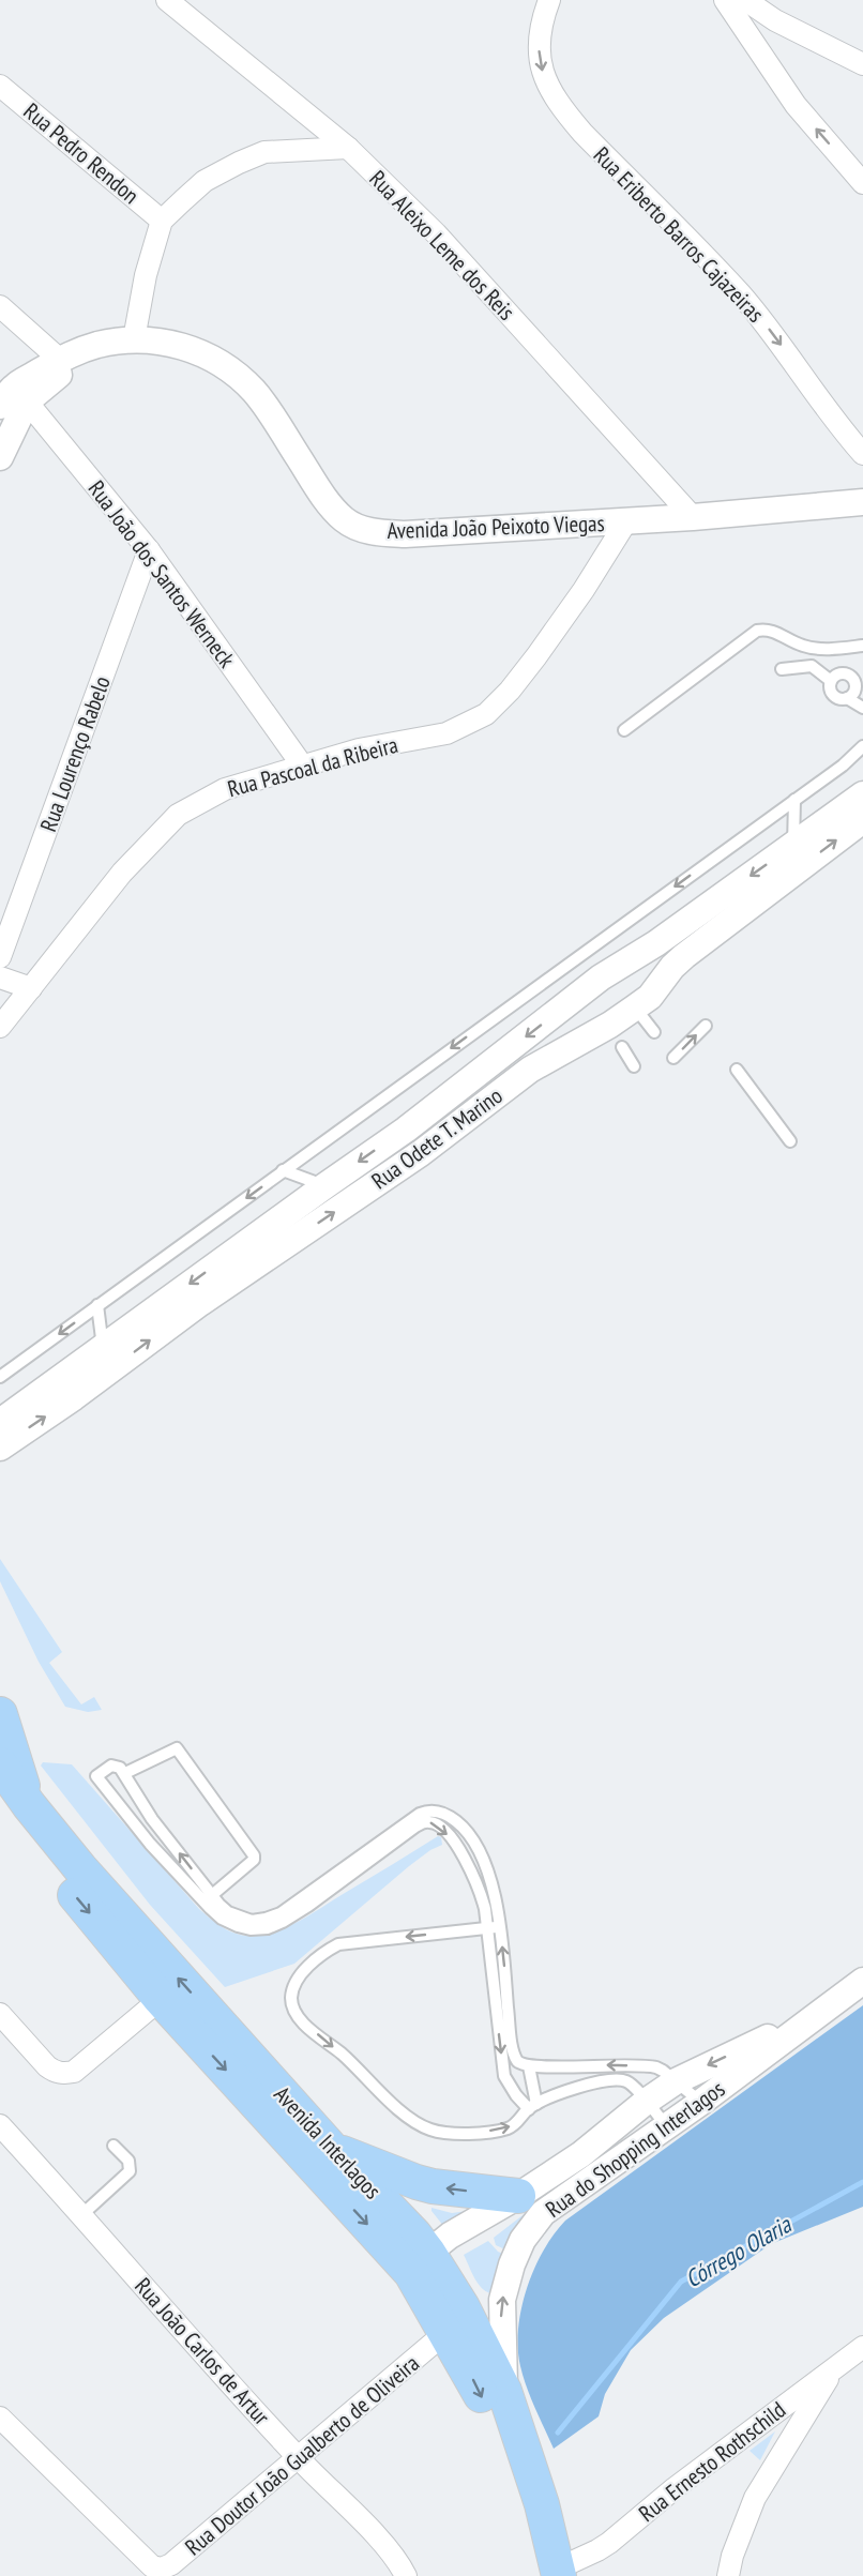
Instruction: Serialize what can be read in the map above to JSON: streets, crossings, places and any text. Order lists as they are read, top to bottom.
{
  "streets": {
    "main road": ["Avenida Interlagos"],
    "street": [
      "Rua Pedro Rendon",
      "Rua Eriberto Barros Cajazeiras",
      "Rua Aleixo Leme dos Reis",
      "Avenida João Peixoto Viegas",
      "Rua João dos Santos Werneck",
      "Rua Lourenço Rabelo",
      "Rua Pascoal da Ribeira",
      "Rua Odete T. Marino",
      "Rua do Shopping Interlagos",
      "Rua João Carlos de Artur",
      "Rua Doutor João Gualberto de Oliveira",
      "Rua Ernesto Rothschild"
    ]
  },
  "crossings": [
    ["Rua Aleixo Leme dos Reis", "Avenida João Peixoto Viegas"],
    ["Avenida João Peixoto Viegas", "Rua João dos Santos Werneck"],
    ["Avenida João Peixoto Viegas", "Rua Pascoal da Ribeira"],
    ["Rua João dos Santos Werneck", "Rua Lourenço Rabelo"],
    ["Rua João dos Santos Werneck", "Rua Pascoal da Ribeira"],
    ["Avenida Interlagos", "Rua do Shopping Interlagos"],
    ["Avenida Interlagos", "Rua Doutor João Gualberto de Oliveira"],
    ["Avenida Interlagos", "Rua Ernesto Rothschild"],
    ["Rua João Carlos de Artur", "Rua Doutor João Gualberto de Oliveira"]
  ],
  "water": ["Córrego Olaria"]
}
